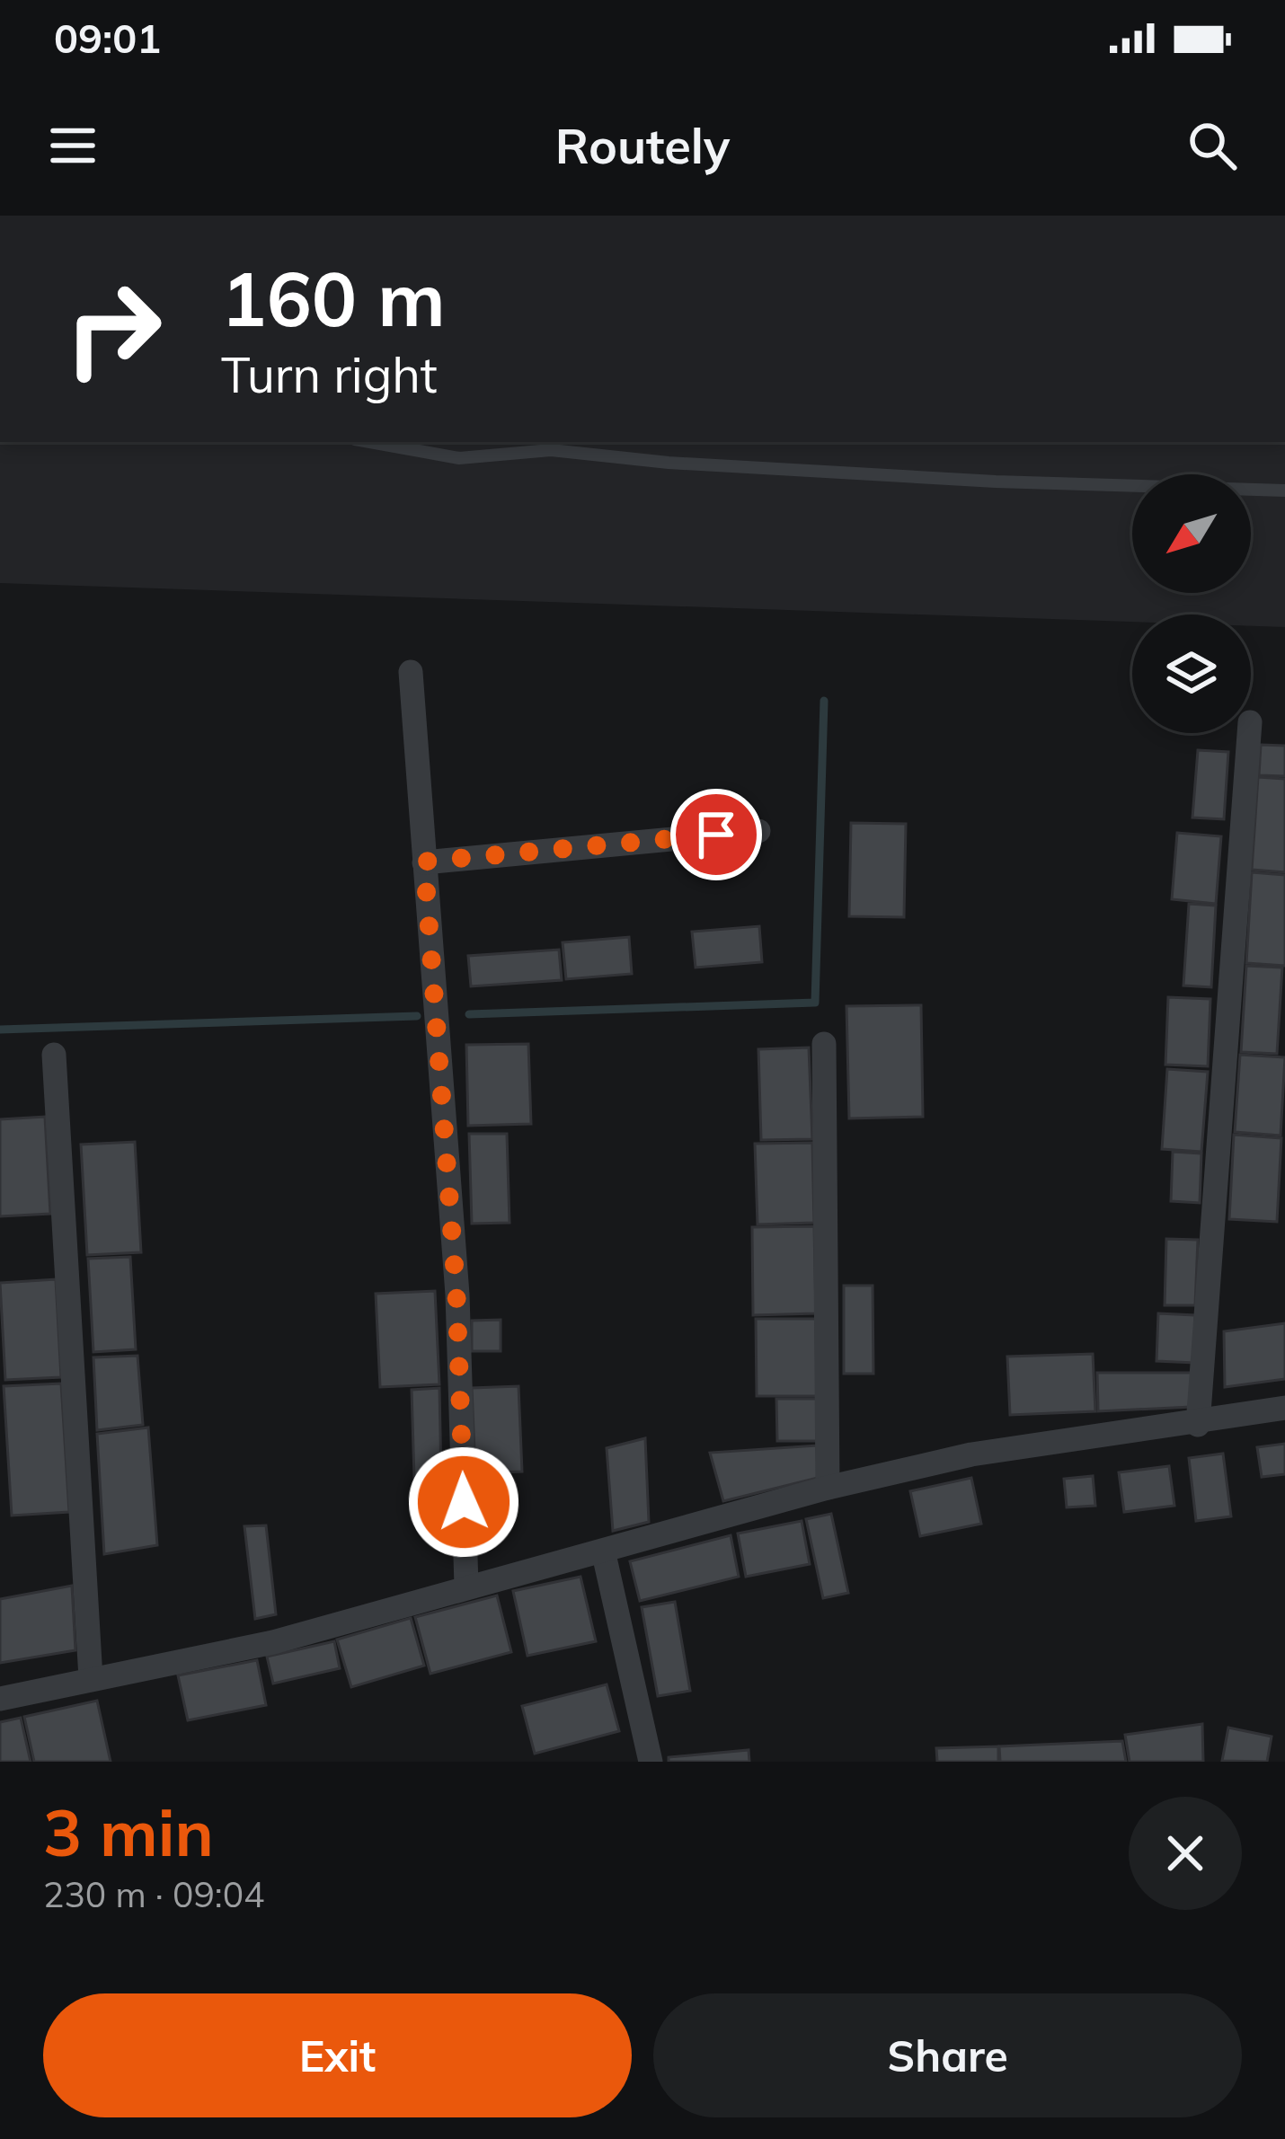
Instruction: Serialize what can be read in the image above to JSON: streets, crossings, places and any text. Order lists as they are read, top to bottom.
{
  "north": "bottom left",
  "page": {
    "status": "09:01",
    "header": "Routely",
    "turn": ["160 m", "Turn right"],
    "heading": ["3 min", "230 m · 09:04"],
    "buttons": ["Exit", "Share"]
  }
}
